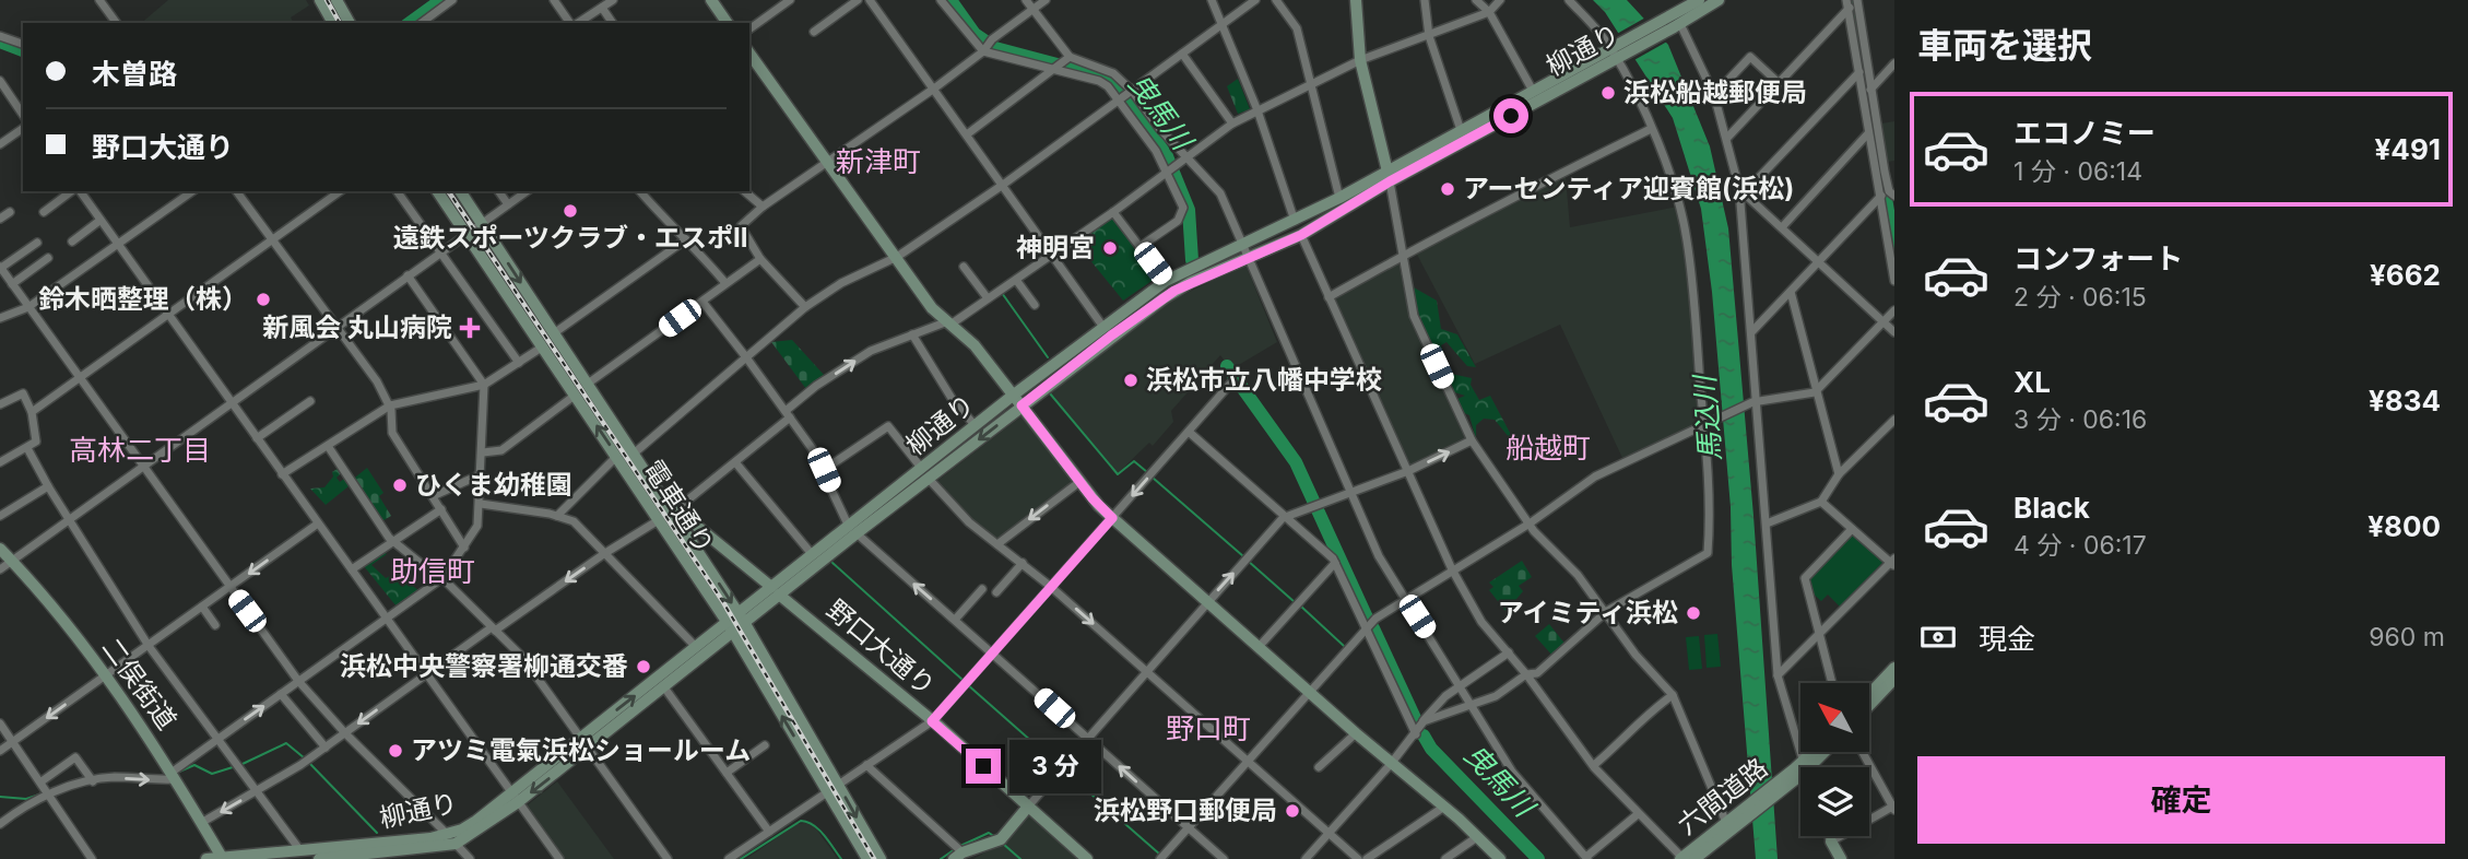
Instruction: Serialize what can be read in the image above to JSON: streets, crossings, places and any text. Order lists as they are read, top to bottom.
{
  "streets": {
    "street": [
      "柳通り",
      "電車通り",
      "野口大通り",
      "二俣街道",
      "六間道路"
    ]
  },
  "crossings": [
    ["柳通り", "電車通り"],
    ["柳通り", "野口大通り"],
    ["柳通り", "二俣街道"],
    ["電車通り", "野口大通り"]
  ],
  "districts": [
    "新津町",
    "船越町",
    "高林二丁目",
    "助信町",
    "野口町"
  ],
  "water": ["曳馬川", "馬込川"],
  "places": {
    "other": [
      "浜松船越郵便局",
      "アーセンティア迎賓館(浜松)",
      "遠鉄スポーツクラブ・エスポII",
      "神明宮",
      "鈴木晒整理（株）",
      "浜松市立八幡中学校",
      "ひくま幼稚園",
      "アイミティ浜松",
      "浜松中央警察署柳通交番",
      "アツミ電氣浜松ショールーム",
      "浜松野口郵便局"
    ],
    "health": ["新風会 丸山病院"]
  },
  "north": "top left",
  "page": {
    "heading": "車両を選択",
    "banner": ["木曽路", "野口大通り"],
    "list": [
      {
        "name": "エコノミー",
        "note": "1 分 · 06:14",
        "value": "¥491"
      },
      {
        "name": "コンフォート",
        "note": "2 分 · 06:15",
        "value": "¥662"
      },
      {
        "name": "XL",
        "note": "3 分 · 06:16",
        "value": "¥834"
      },
      {
        "name": "Black",
        "note": "4 分 · 06:17",
        "value": "¥800"
      }
    ],
    "pay": ["現金", "960 m"],
    "bubble": "3 分",
    "buttons": "確定"
  }
}
